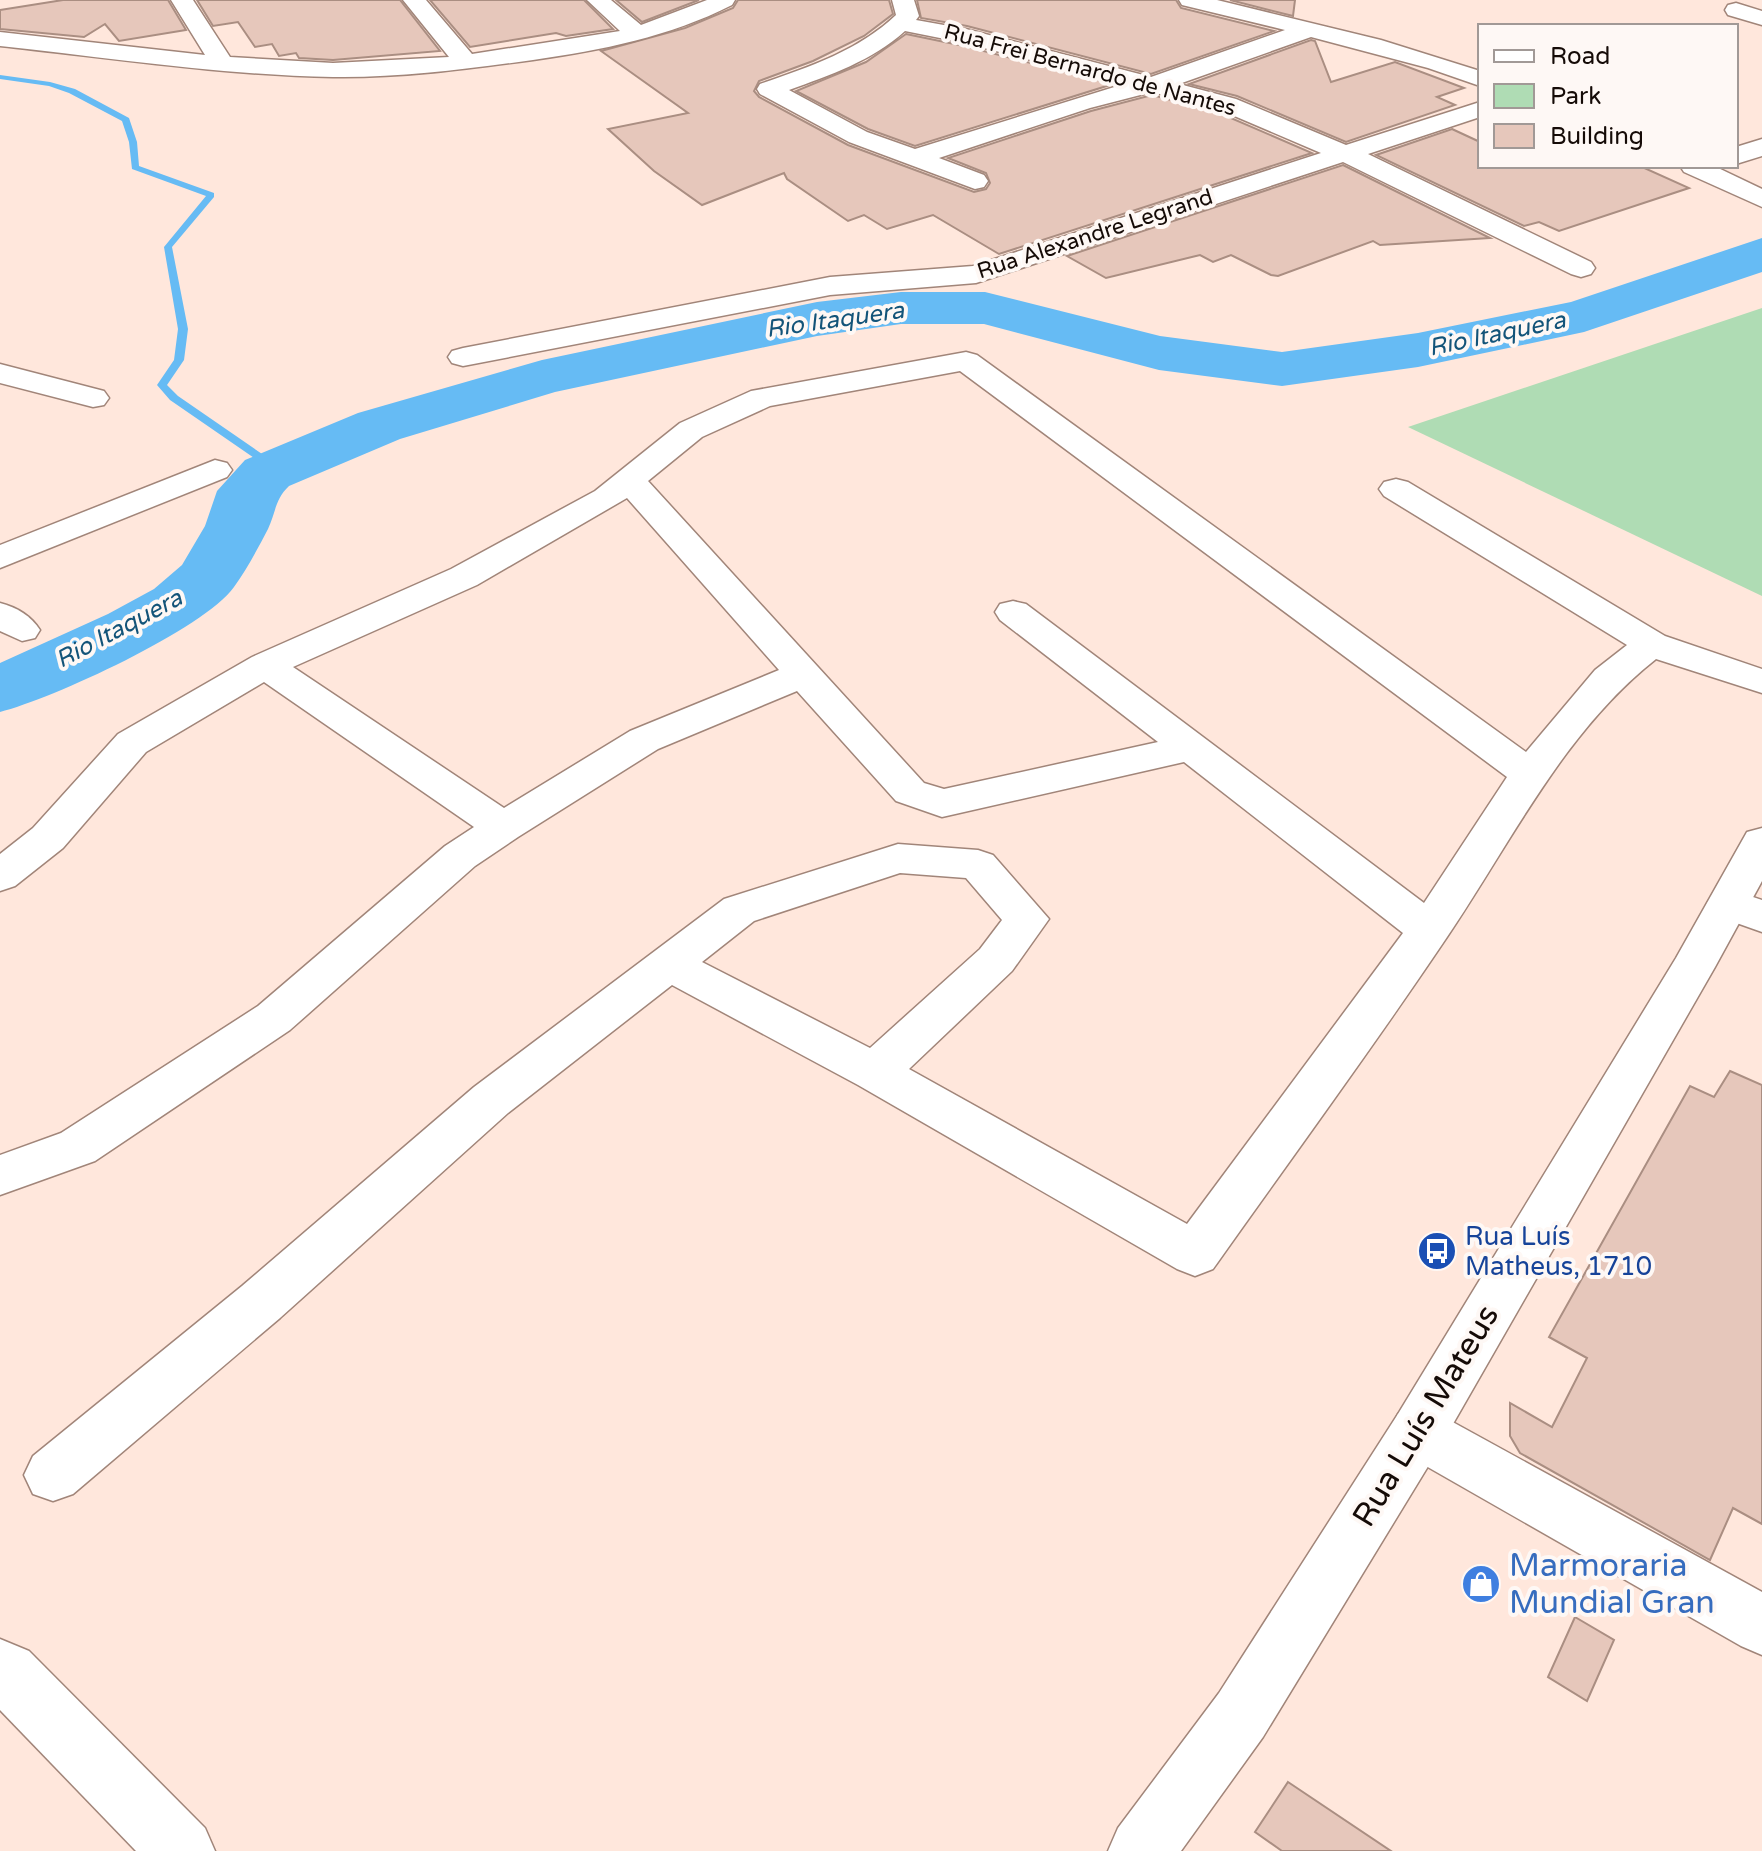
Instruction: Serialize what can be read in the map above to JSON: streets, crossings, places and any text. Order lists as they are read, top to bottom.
{
  "streets": {
    "street": ["Rua Frei Bernardo de Nantes", "Rua Alexandre Legrand", "Rua Luís Mateus"]
  },
  "crossings": [
    ["Rua Frei Bernardo de Nantes", "Rua Alexandre Legrand"]
  ],
  "water": ["Rio Itaquera"],
  "places": {
    "bus stop": ["Rua Luís Matheus, 1710"],
    "shop": ["Marmoraria Mundial Gran"]
  },
  "legend": ["Road", "Park", "Building"]
}
